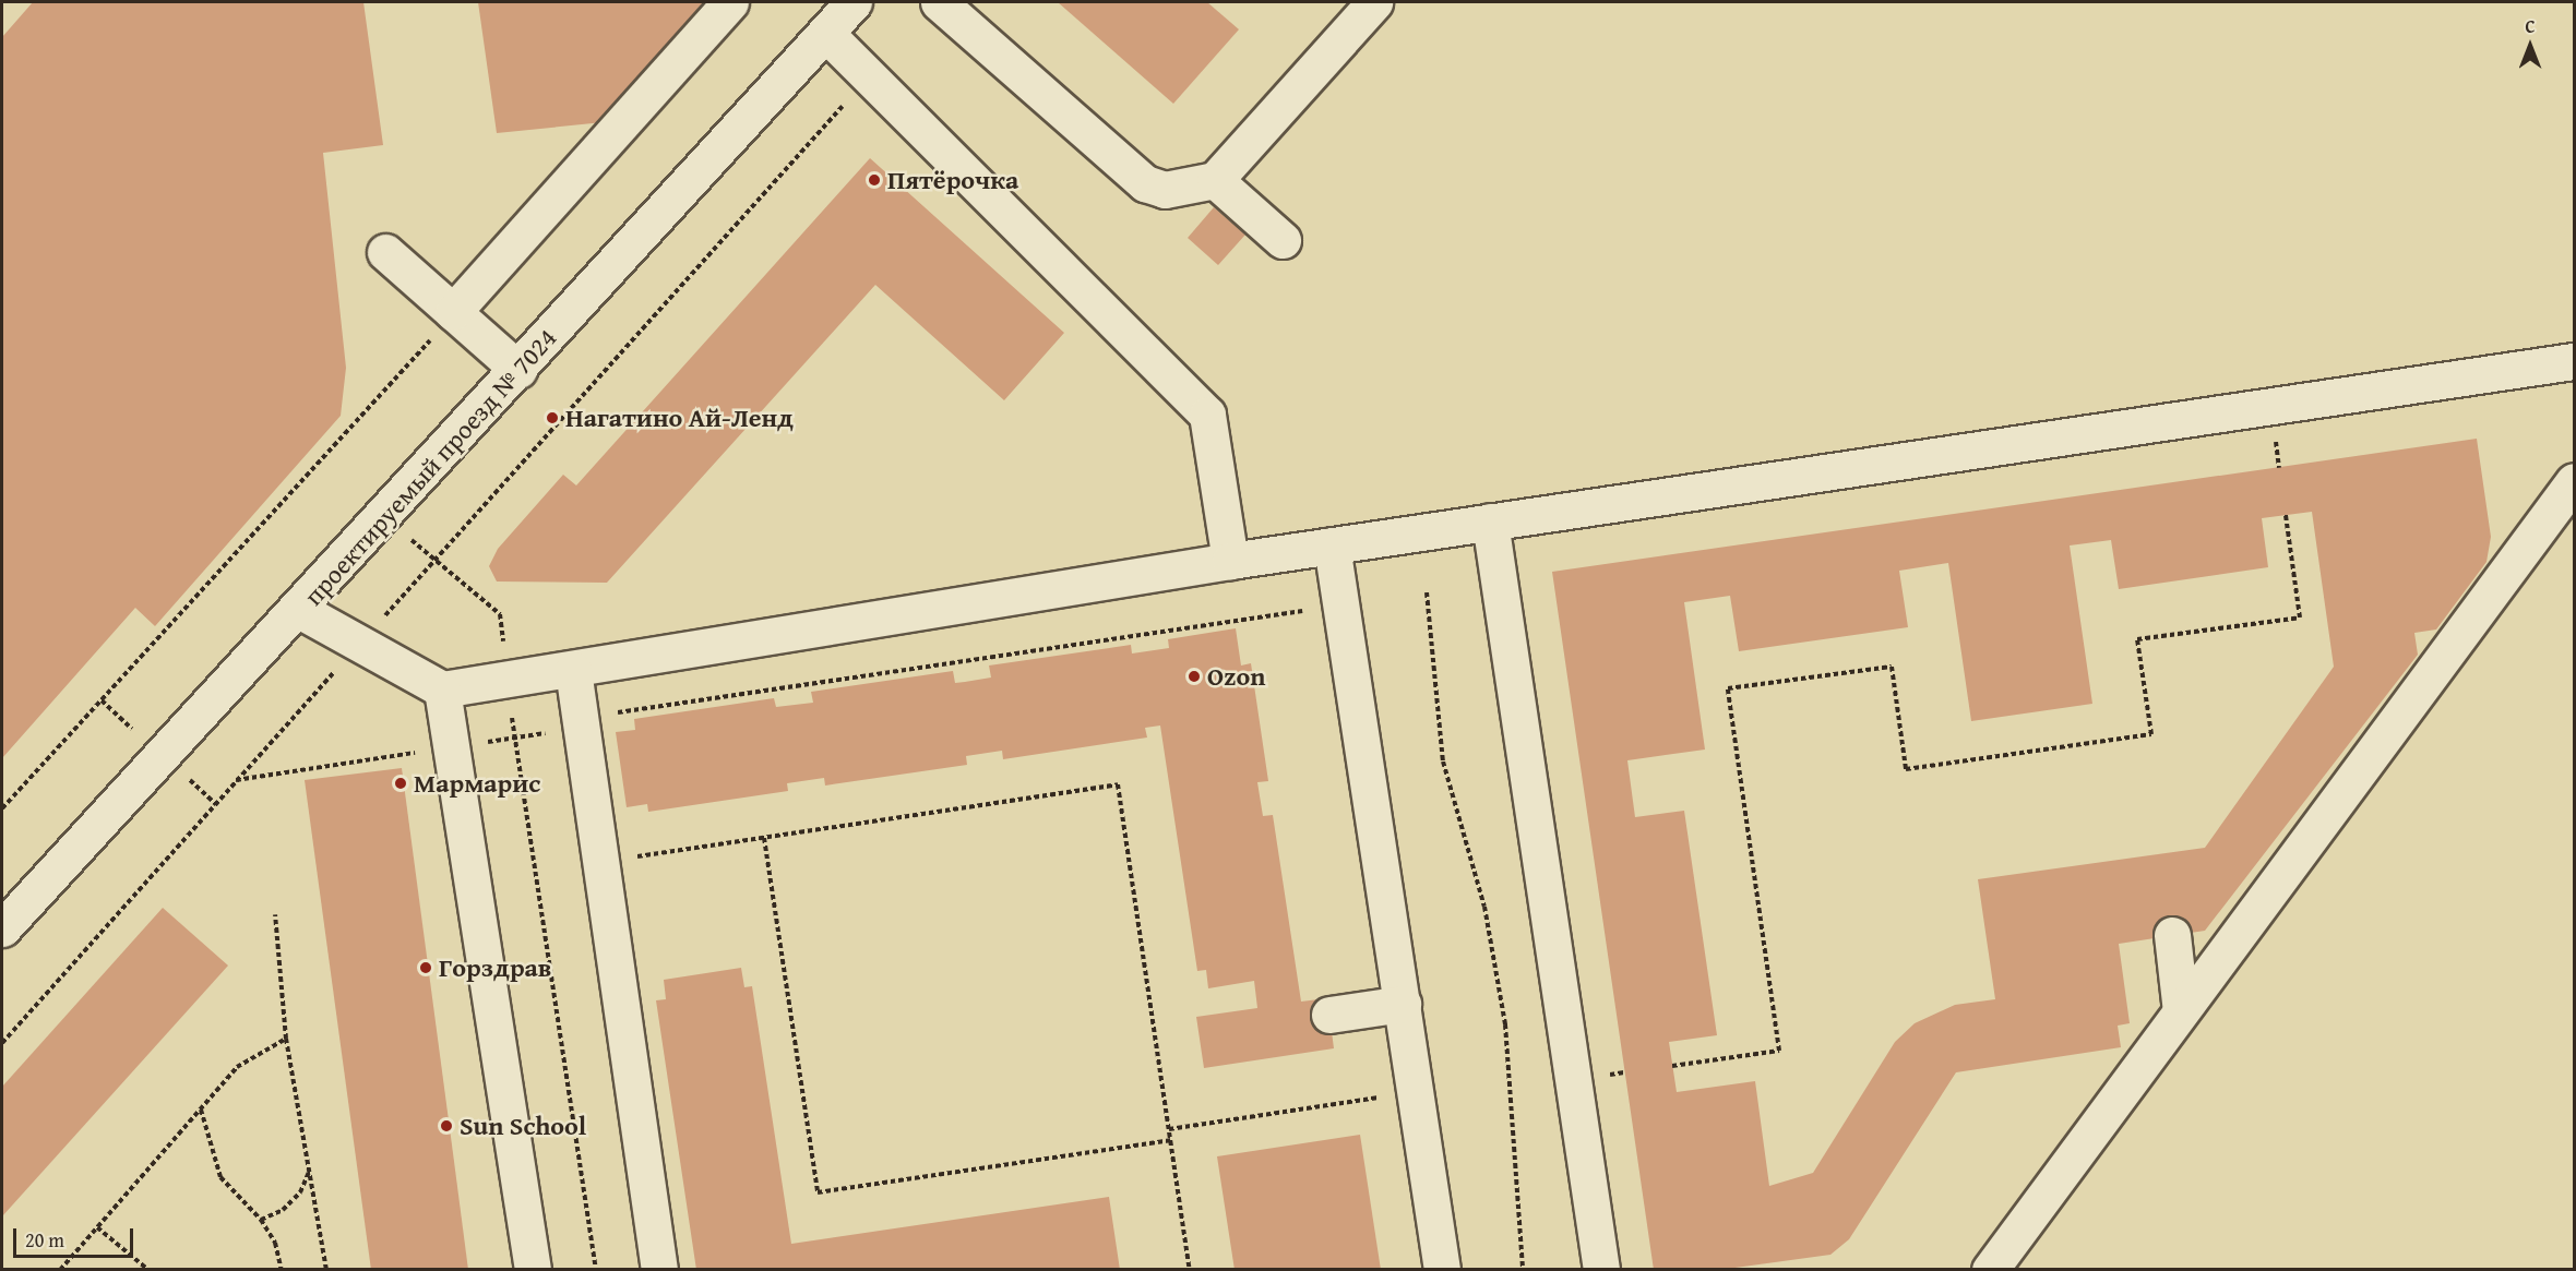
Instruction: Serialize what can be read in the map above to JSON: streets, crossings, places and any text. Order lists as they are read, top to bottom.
{
  "streets": {
    "street": ["проектируемый проезд № 7024"]
  },
  "places": [
    "Пятёрочка",
    "Нагатино Ай-Ленд",
    "Ozon",
    "Мармарис",
    "Горздрав",
    "Sun School"
  ],
  "scale_bar": "20 m",
  "north": "top"
}
